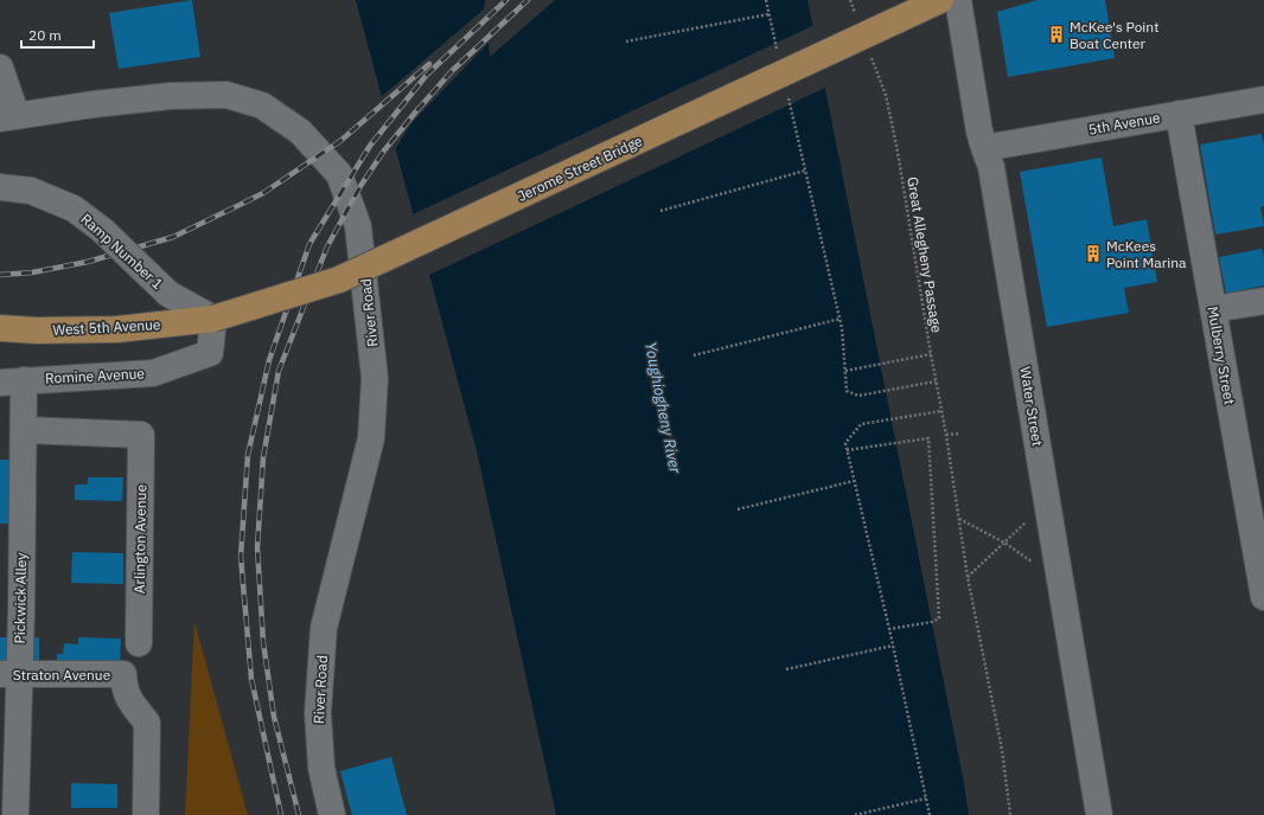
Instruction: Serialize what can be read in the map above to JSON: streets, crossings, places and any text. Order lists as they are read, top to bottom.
{
  "streets": {
    "main road": ["Jerome Street Bridge", "West 5th Avenue"],
    "street": [
      "5th Avenue",
      "Ramp Number 1",
      "River Road",
      "Mulberry Street",
      "Romine Avenue",
      "Water Street",
      "Arlington Avenue",
      "Pickwick Alley",
      "Straton Avenue"
    ],
    "path": ["Great Allegheny Passage"]
  },
  "crossings": [
    ["5th Avenue", "Mulberry Street"],
    ["5th Avenue", "Water Street"],
    ["Jerome Street Bridge", "Ramp Number 1"],
    ["Jerome Street Bridge", "West 5th Avenue"],
    ["Jerome Street Bridge", "Romine Avenue"],
    ["Ramp Number 1", "West 5th Avenue"],
    ["Ramp Number 1", "Romine Avenue"],
    ["West 5th Avenue", "Romine Avenue"],
    ["Romine Avenue", "Pickwick Alley"],
    ["Arlington Avenue", "Pickwick Alley"],
    ["Pickwick Alley", "Straton Avenue"]
  ],
  "water": ["Youghiogheny River"],
  "places": {
    "building": ["McKee's Point Boat Center", "McKees Point Marina"]
  },
  "scale_bar": "20 m"
}
